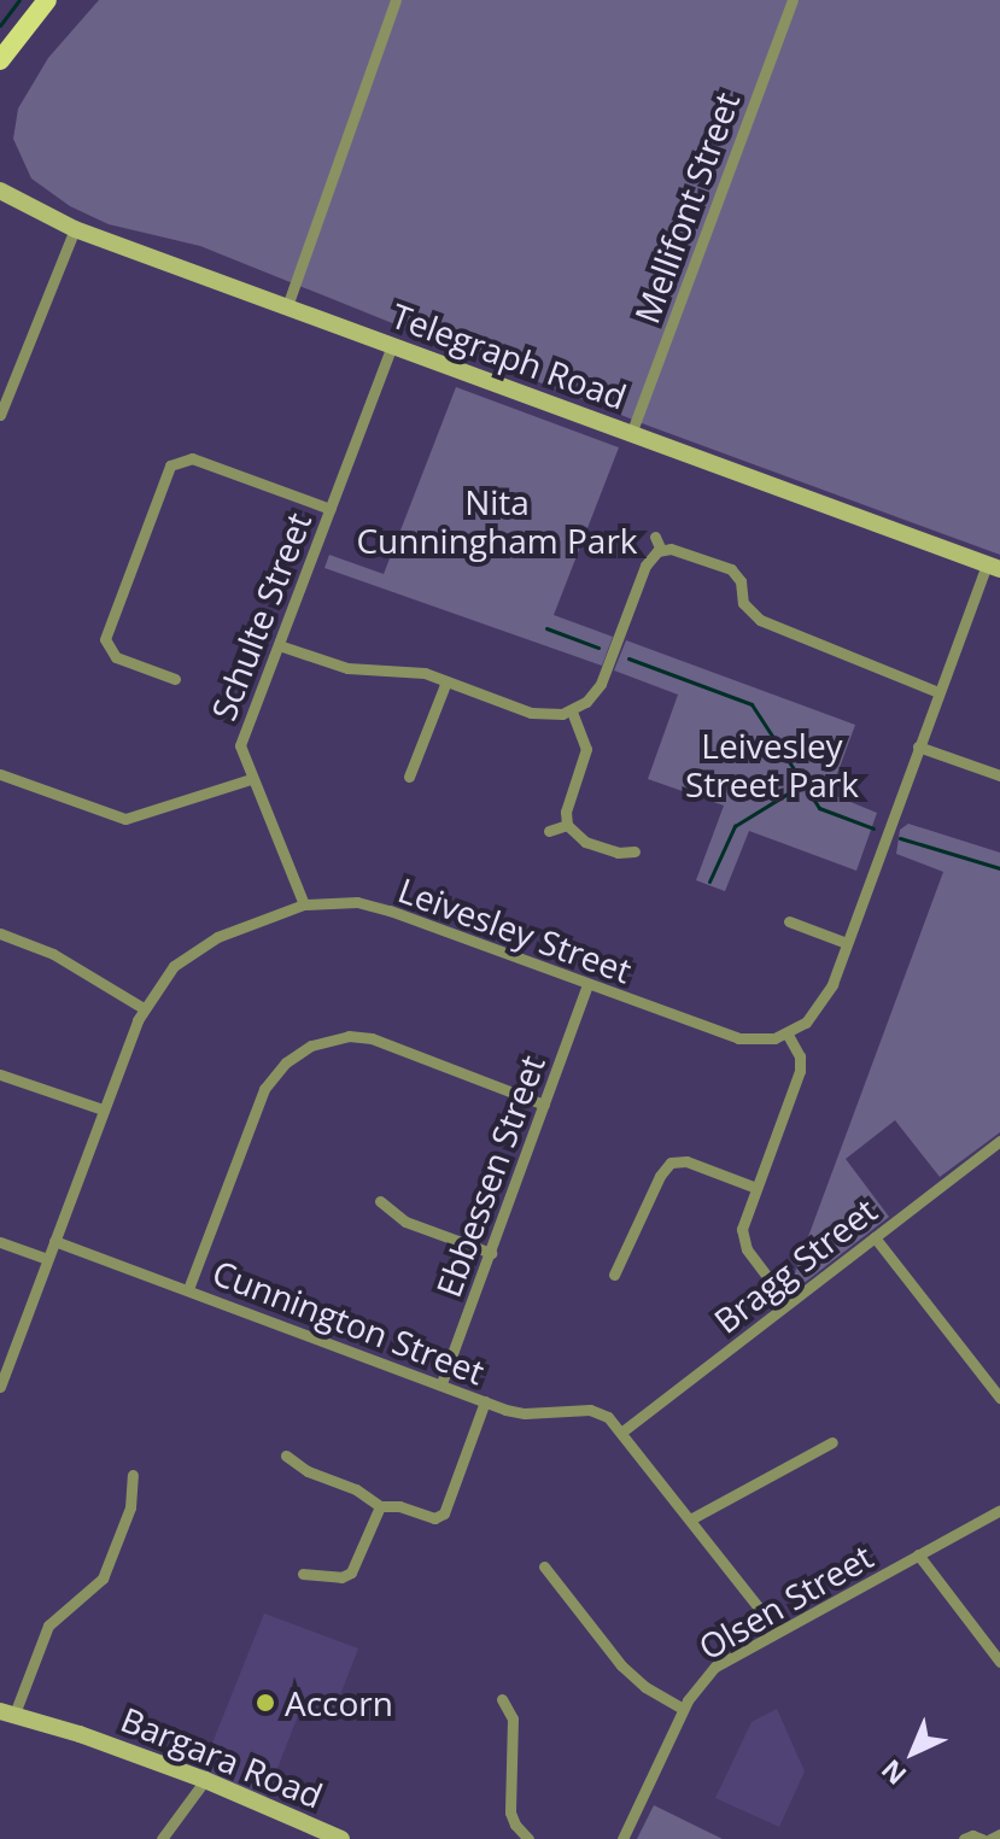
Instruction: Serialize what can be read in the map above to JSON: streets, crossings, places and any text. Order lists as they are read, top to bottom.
{
  "streets": {
    "street": [
      "Mellifont Street",
      "Telegraph Road",
      "Schulte Street",
      "Leivesley Street",
      "Ebbessen Street",
      "Bragg Street",
      "Cunnington Street",
      "Olsen Street",
      "Bargara Road"
    ]
  },
  "crossings": [
    ["Mellifont Street", "Telegraph Road"],
    ["Telegraph Road", "Schulte Street"],
    ["Schulte Street", "Leivesley Street"],
    ["Leivesley Street", "Ebbessen Street"],
    ["Leivesley Street", "Cunnington Street"],
    ["Ebbessen Street", "Cunnington Street"],
    ["Bragg Street", "Cunnington Street"]
  ],
  "parks": ["Nita Cunningham Park", "Leivesley Street Park"],
  "places": ["Accorn"],
  "north": "bottom left"
}
